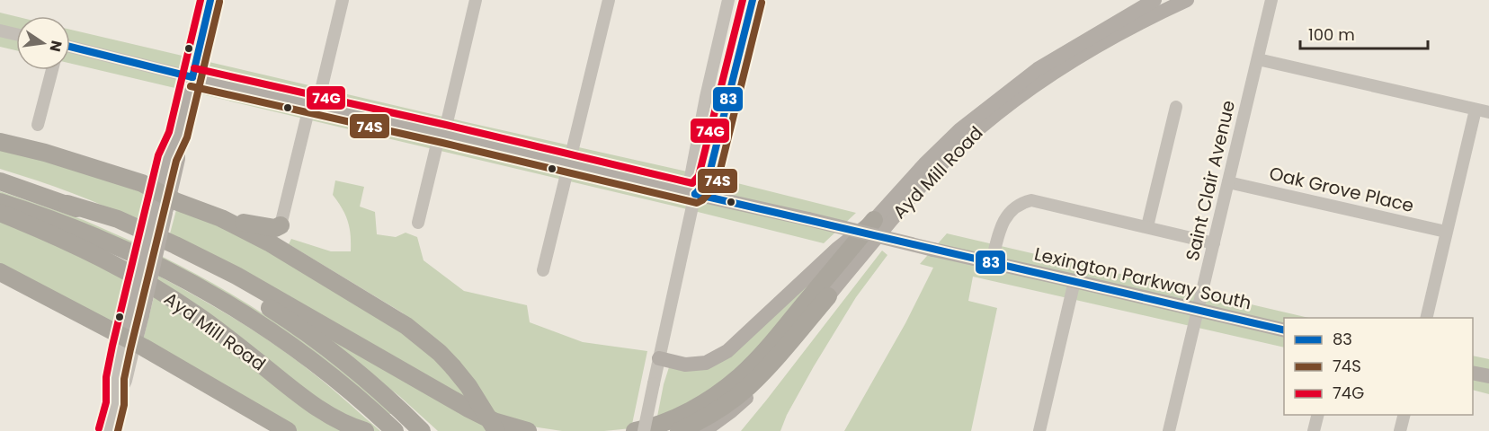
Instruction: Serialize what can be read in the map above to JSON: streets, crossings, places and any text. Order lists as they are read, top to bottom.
{
  "streets": {
    "highway": ["Ayd Mill Road"],
    "main road": ["Lexington Parkway South"],
    "street": ["Saint Clair Avenue", "Oak Grove Place"]
  },
  "crossings": [
    ["Saint Clair Avenue", "Oak Grove Place"],
    ["Saint Clair Avenue", "Lexington Parkway South"]
  ],
  "lines": ["transit line 83", "transit line 74G", "transit line 74S"],
  "legend": ["83", "74S", "74G"],
  "scale_bar": "100 m",
  "north": "right"
}
